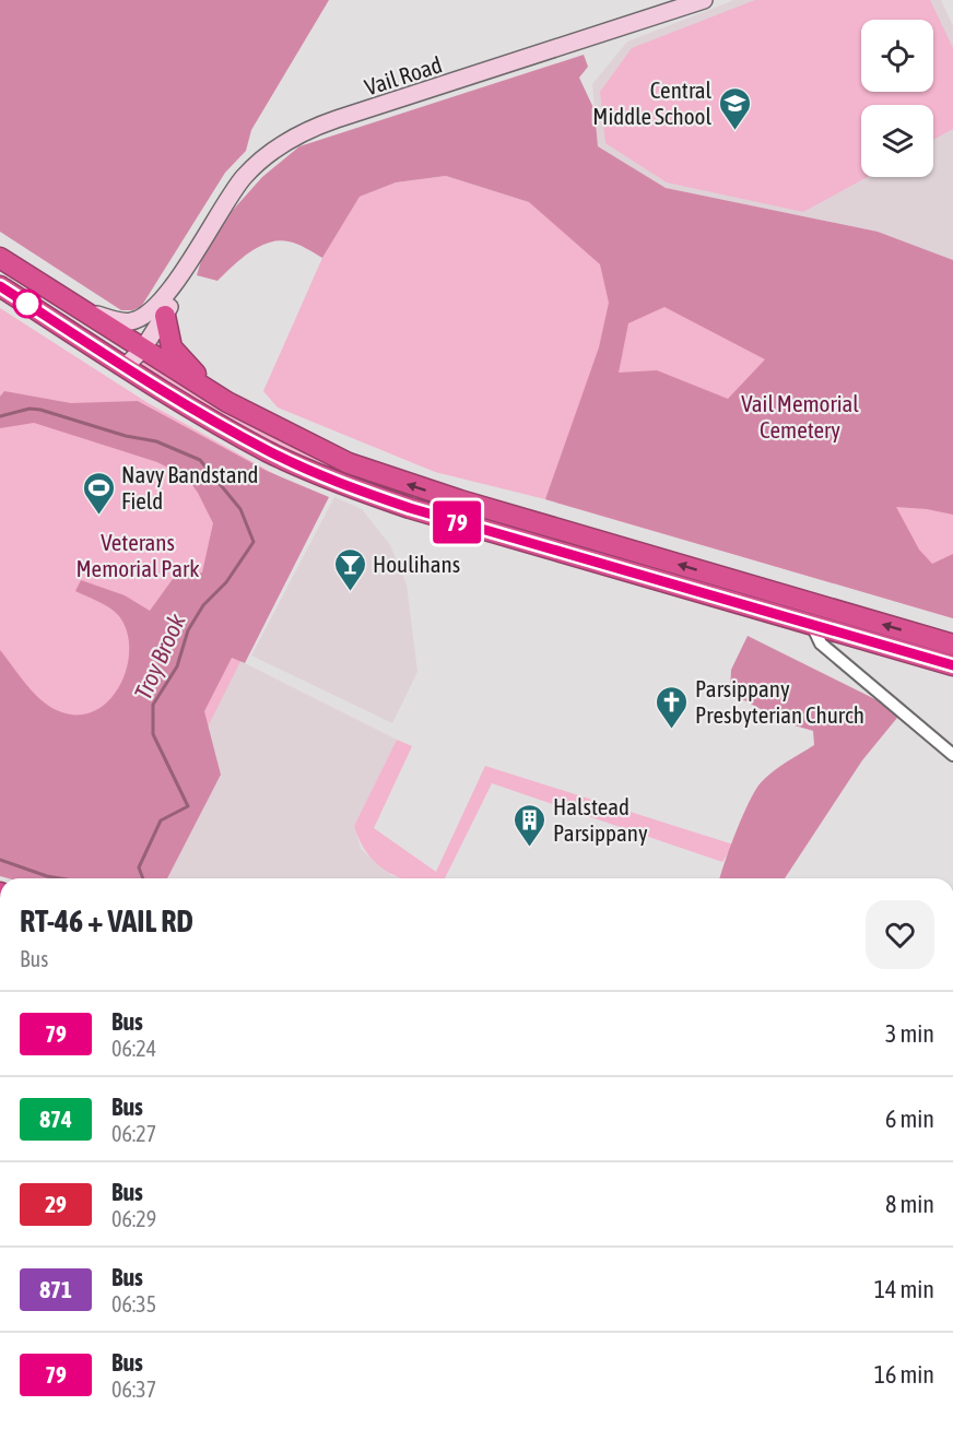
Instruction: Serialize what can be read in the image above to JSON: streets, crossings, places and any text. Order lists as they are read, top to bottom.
{
  "streets": {
    "street": ["Vail Road"]
  },
  "water": ["Troy Brook"],
  "parks": ["Vail Memorial Cemetery", "Veterans Memorial Park"],
  "places": {
    "school or university": ["Central Middle School"],
    "sports": ["Navy Bandstand Field"],
    "bar": ["Houlihans"],
    "church": ["Parsippany Presbyterian Church"],
    "building": ["Halstead Parsippany"]
  },
  "lines": ["bus line 79"],
  "page": {
    "on_map": "79",
    "heading": ["RT-46 + VAIL RD", "Bus"],
    "list": [
      {
        "mark": "79",
        "name": "Bus",
        "note": "06:24",
        "value": "3 min"
      },
      {
        "mark": "874",
        "name": "Bus",
        "note": "06:27",
        "value": "6 min"
      },
      {
        "mark": "29",
        "name": "Bus",
        "note": "06:29",
        "value": "8 min"
      },
      {
        "mark": "871",
        "name": "Bus",
        "note": "06:35",
        "value": "14 min"
      },
      {
        "mark": "79",
        "name": "Bus",
        "note": "06:37",
        "value": "16 min"
      }
    ]
  }
}
